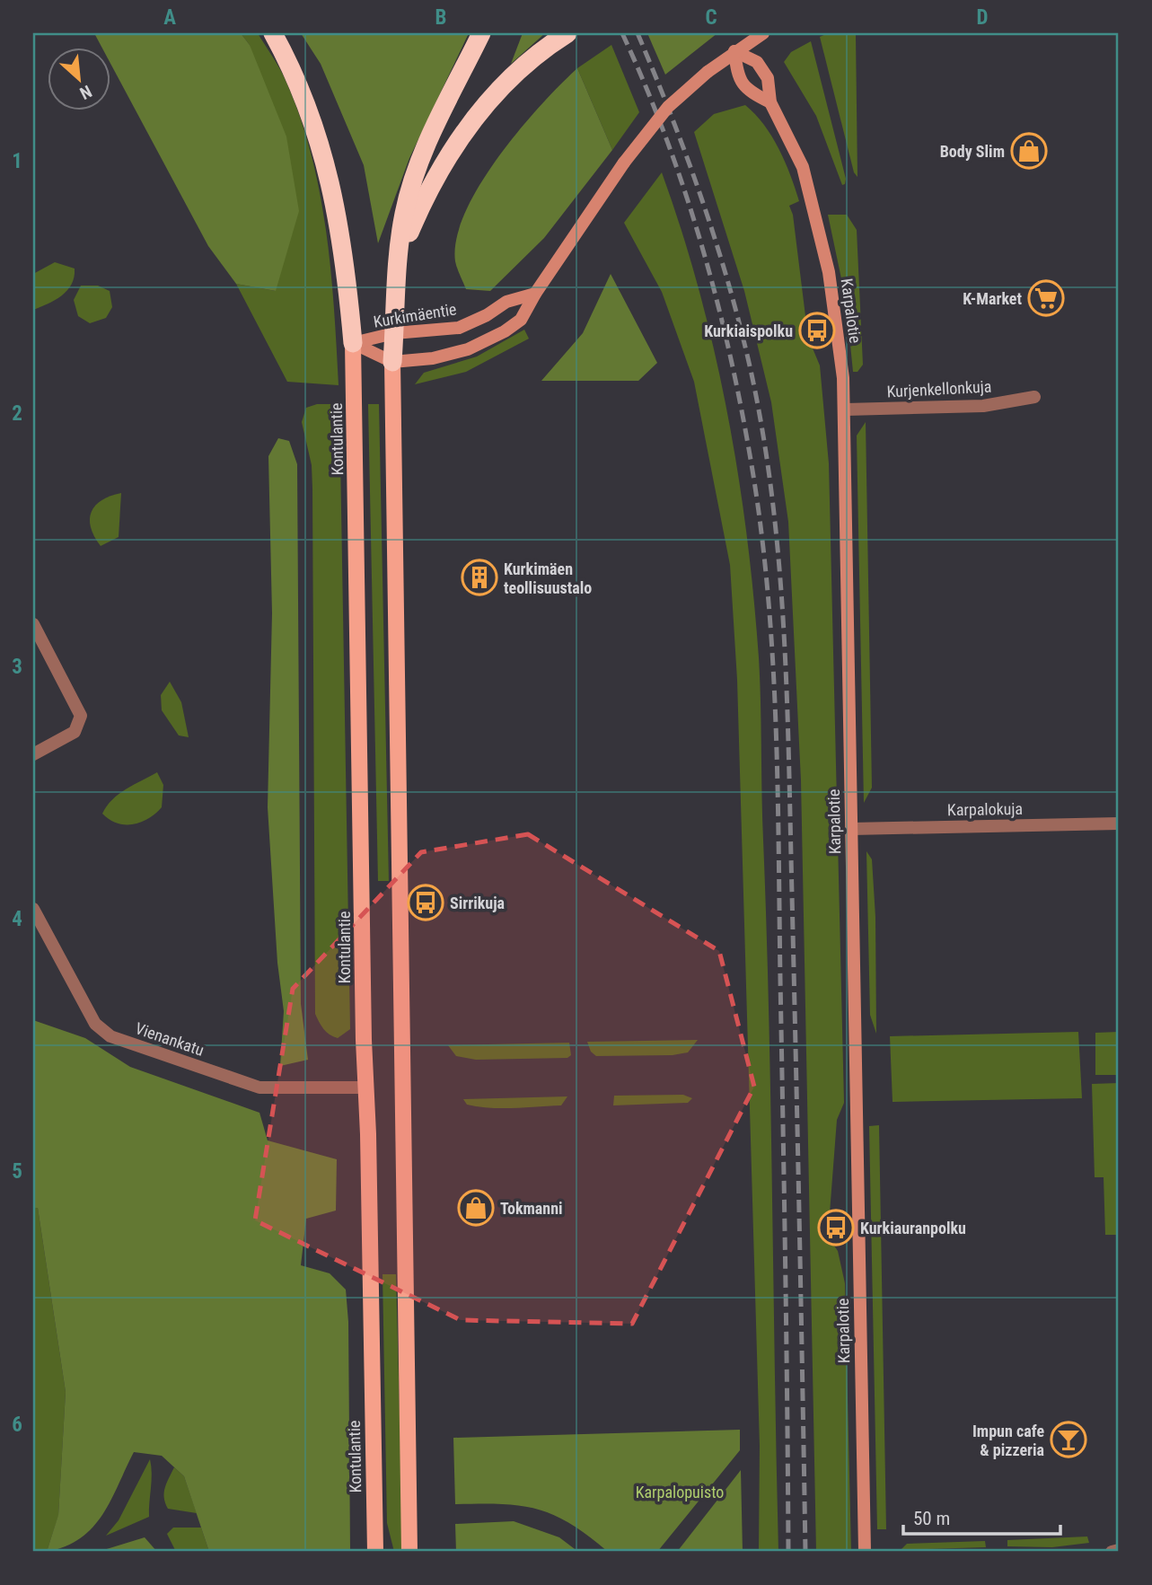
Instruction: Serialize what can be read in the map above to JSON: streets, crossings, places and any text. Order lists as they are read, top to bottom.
{
  "streets": {
    "main road": ["Kontulantie"],
    "street": [
      "Karpalotie",
      "Kurkimäentie",
      "Kurjenkellonkuja",
      "Karpalokuja",
      "Vienankatu"
    ]
  },
  "crossings": [
    ["Karpalotie", "Kurjenkellonkuja"],
    ["Karpalotie", "Karpalokuja"],
    ["Kurkimäentie", "Kontulantie"],
    ["Kontulantie", "Vienankatu"]
  ],
  "parks": ["Karpalopuisto"],
  "places": {
    "shop": ["Body Slim", "Tokmanni"],
    "supermarket": ["K-Market"],
    "bus stop": ["Kurkiaispolku", "Sirrikuja", "Kurkiauranpolku"],
    "building": ["Kurkimäen teollisuustalo"],
    "bar": ["Impun cafe & pizzeria"]
  },
  "scale_bar": "50 m",
  "north": "bottom right",
  "grid": {
    "columns": [
      "A",
      "B",
      "C",
      "D"
    ],
    "rows": [
      "1",
      "2",
      "3",
      "4",
      "5",
      "6"
    ]
  }
}
